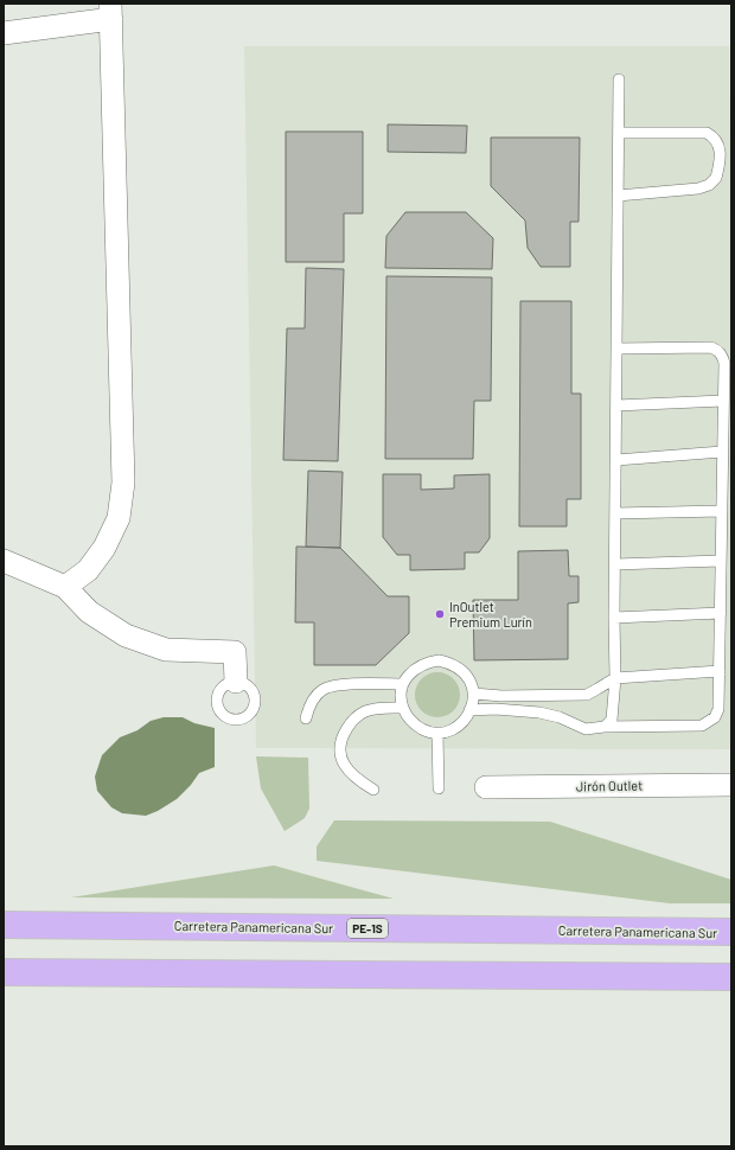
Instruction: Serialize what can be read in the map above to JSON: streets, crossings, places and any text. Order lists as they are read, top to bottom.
{
  "streets": {
    "highway": ["Carretera Panamericana Sur", "PE-1S"],
    "street": ["Jirón Outlet"]
  },
  "places": ["InOutlet Premium Lurín"]
}
